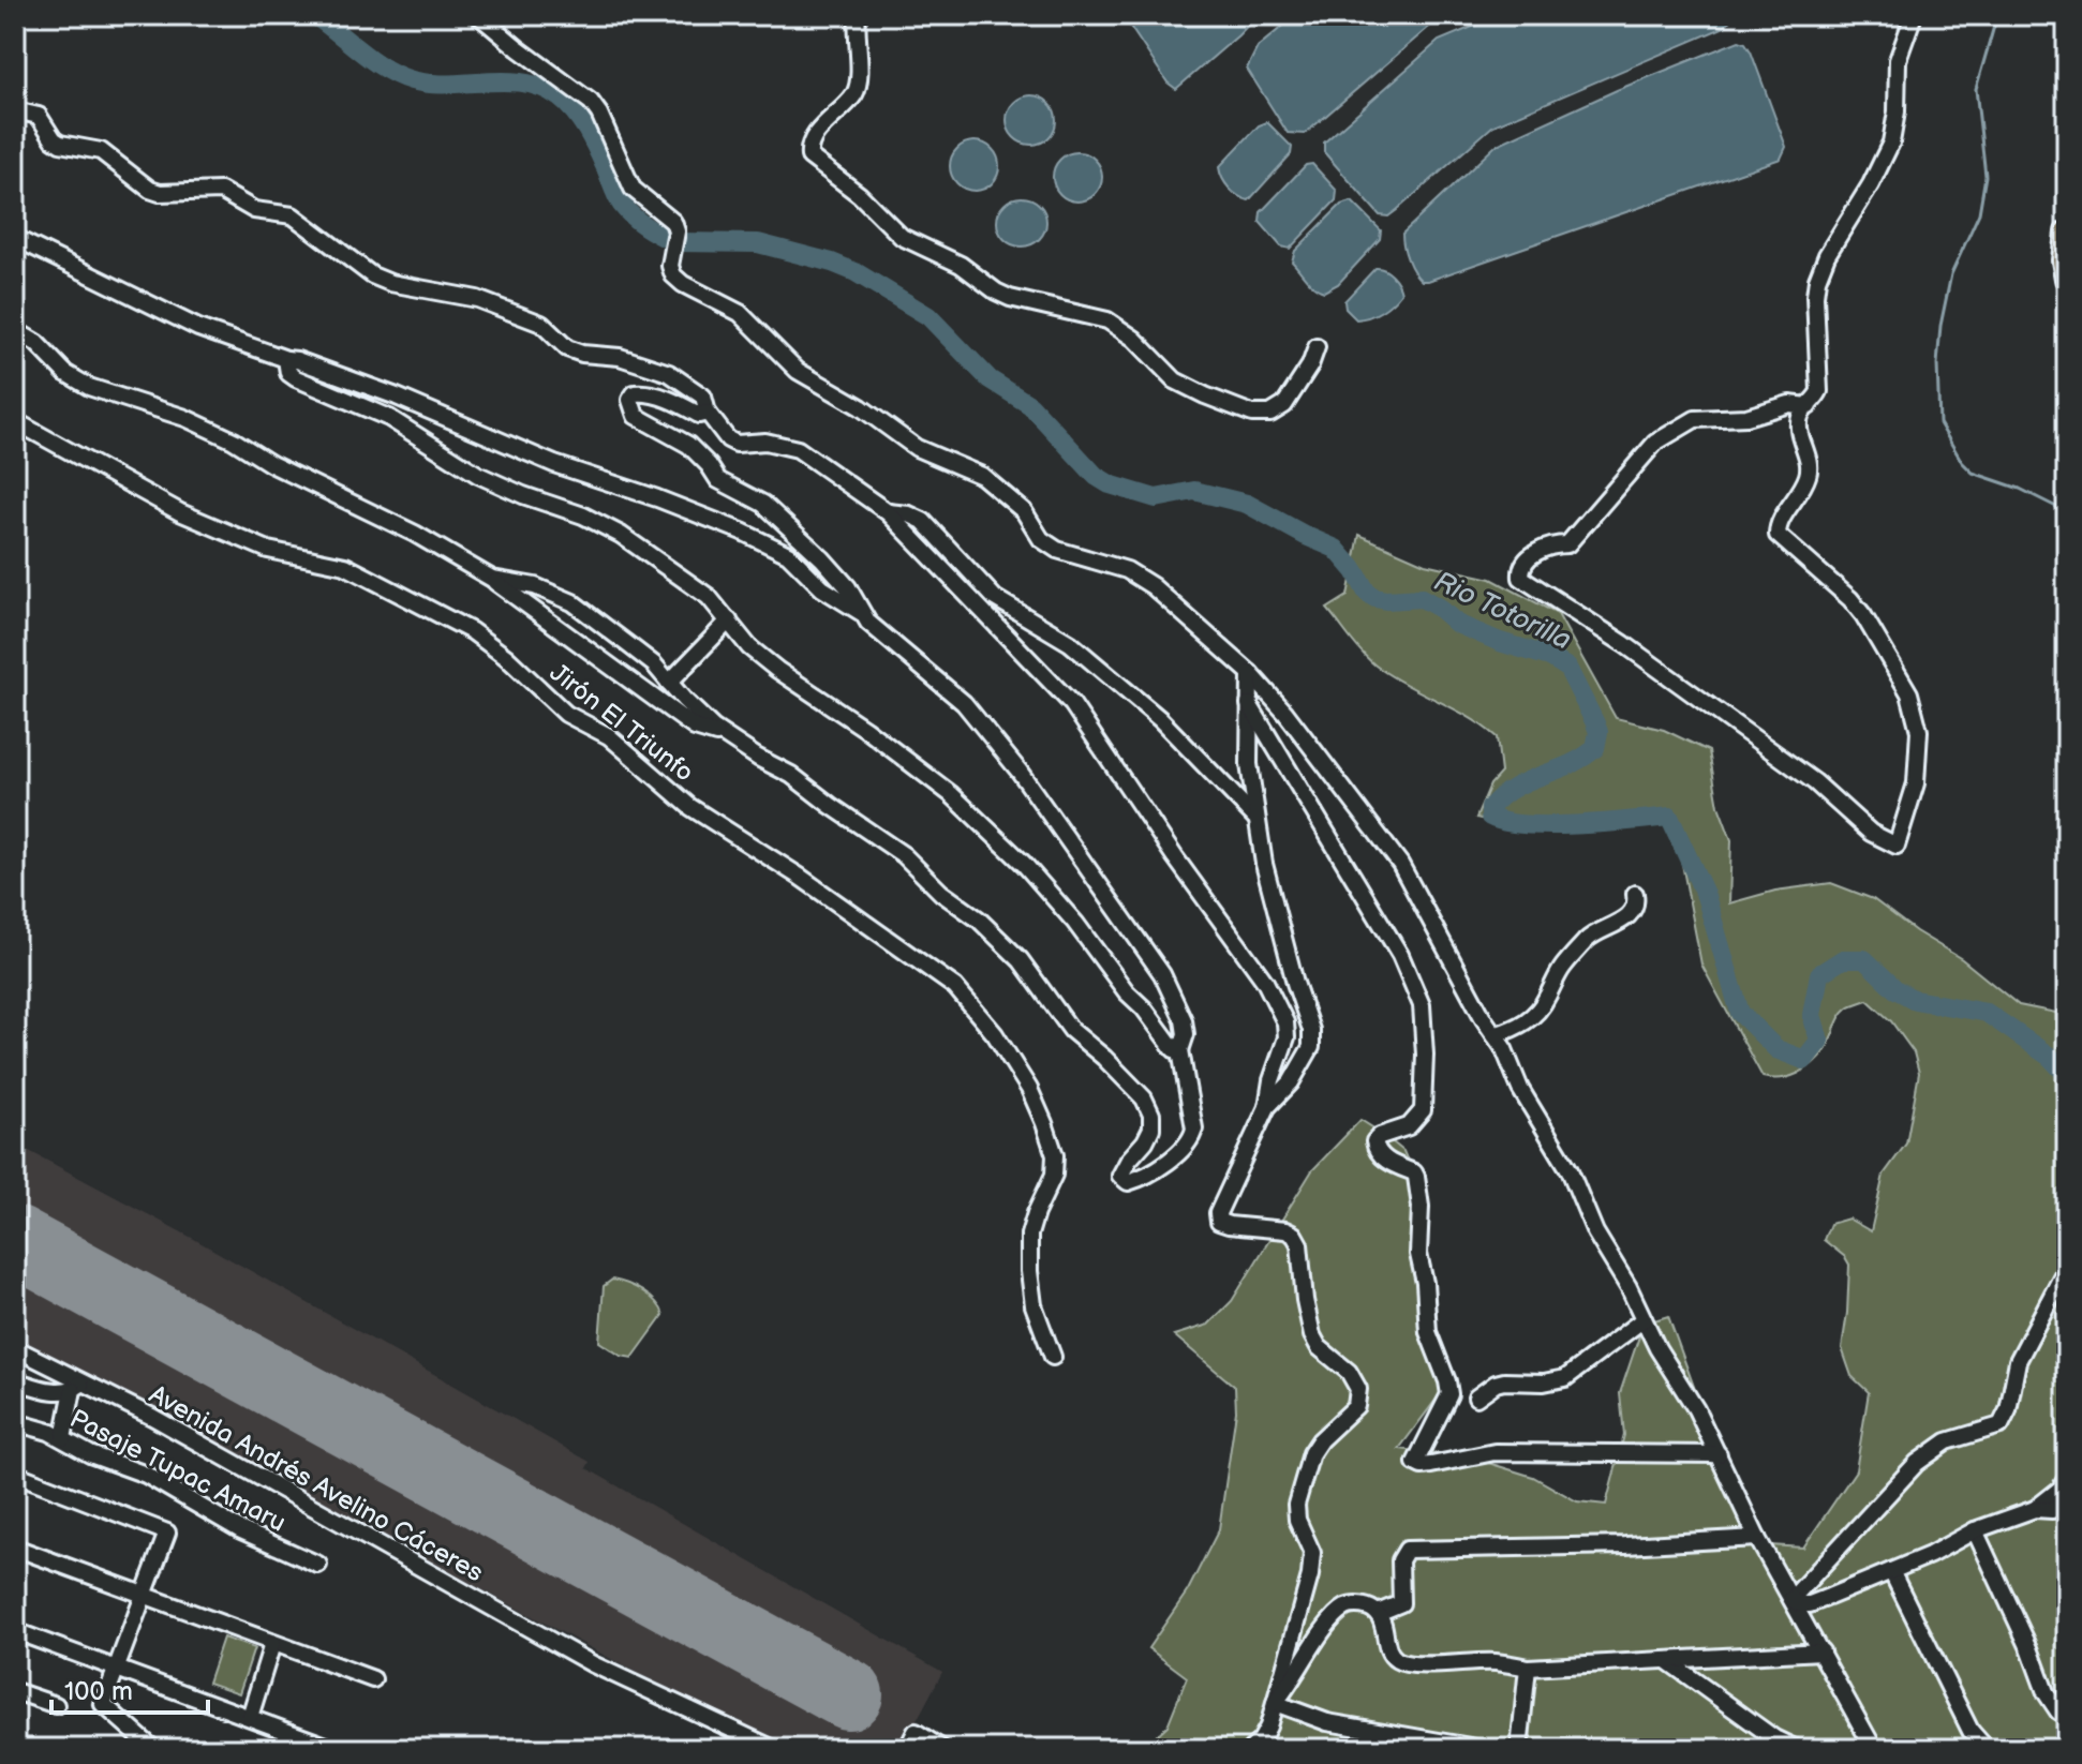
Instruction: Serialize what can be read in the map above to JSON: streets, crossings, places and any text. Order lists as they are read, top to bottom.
{
  "streets": {
    "street": ["Jirón El Triunfo", "Pasaje Tupac Amaru", "Avenida Andrés Avelino Cáceres"]
  },
  "water": ["Rio Totorilla"],
  "scale_bar": "100 m"
}
